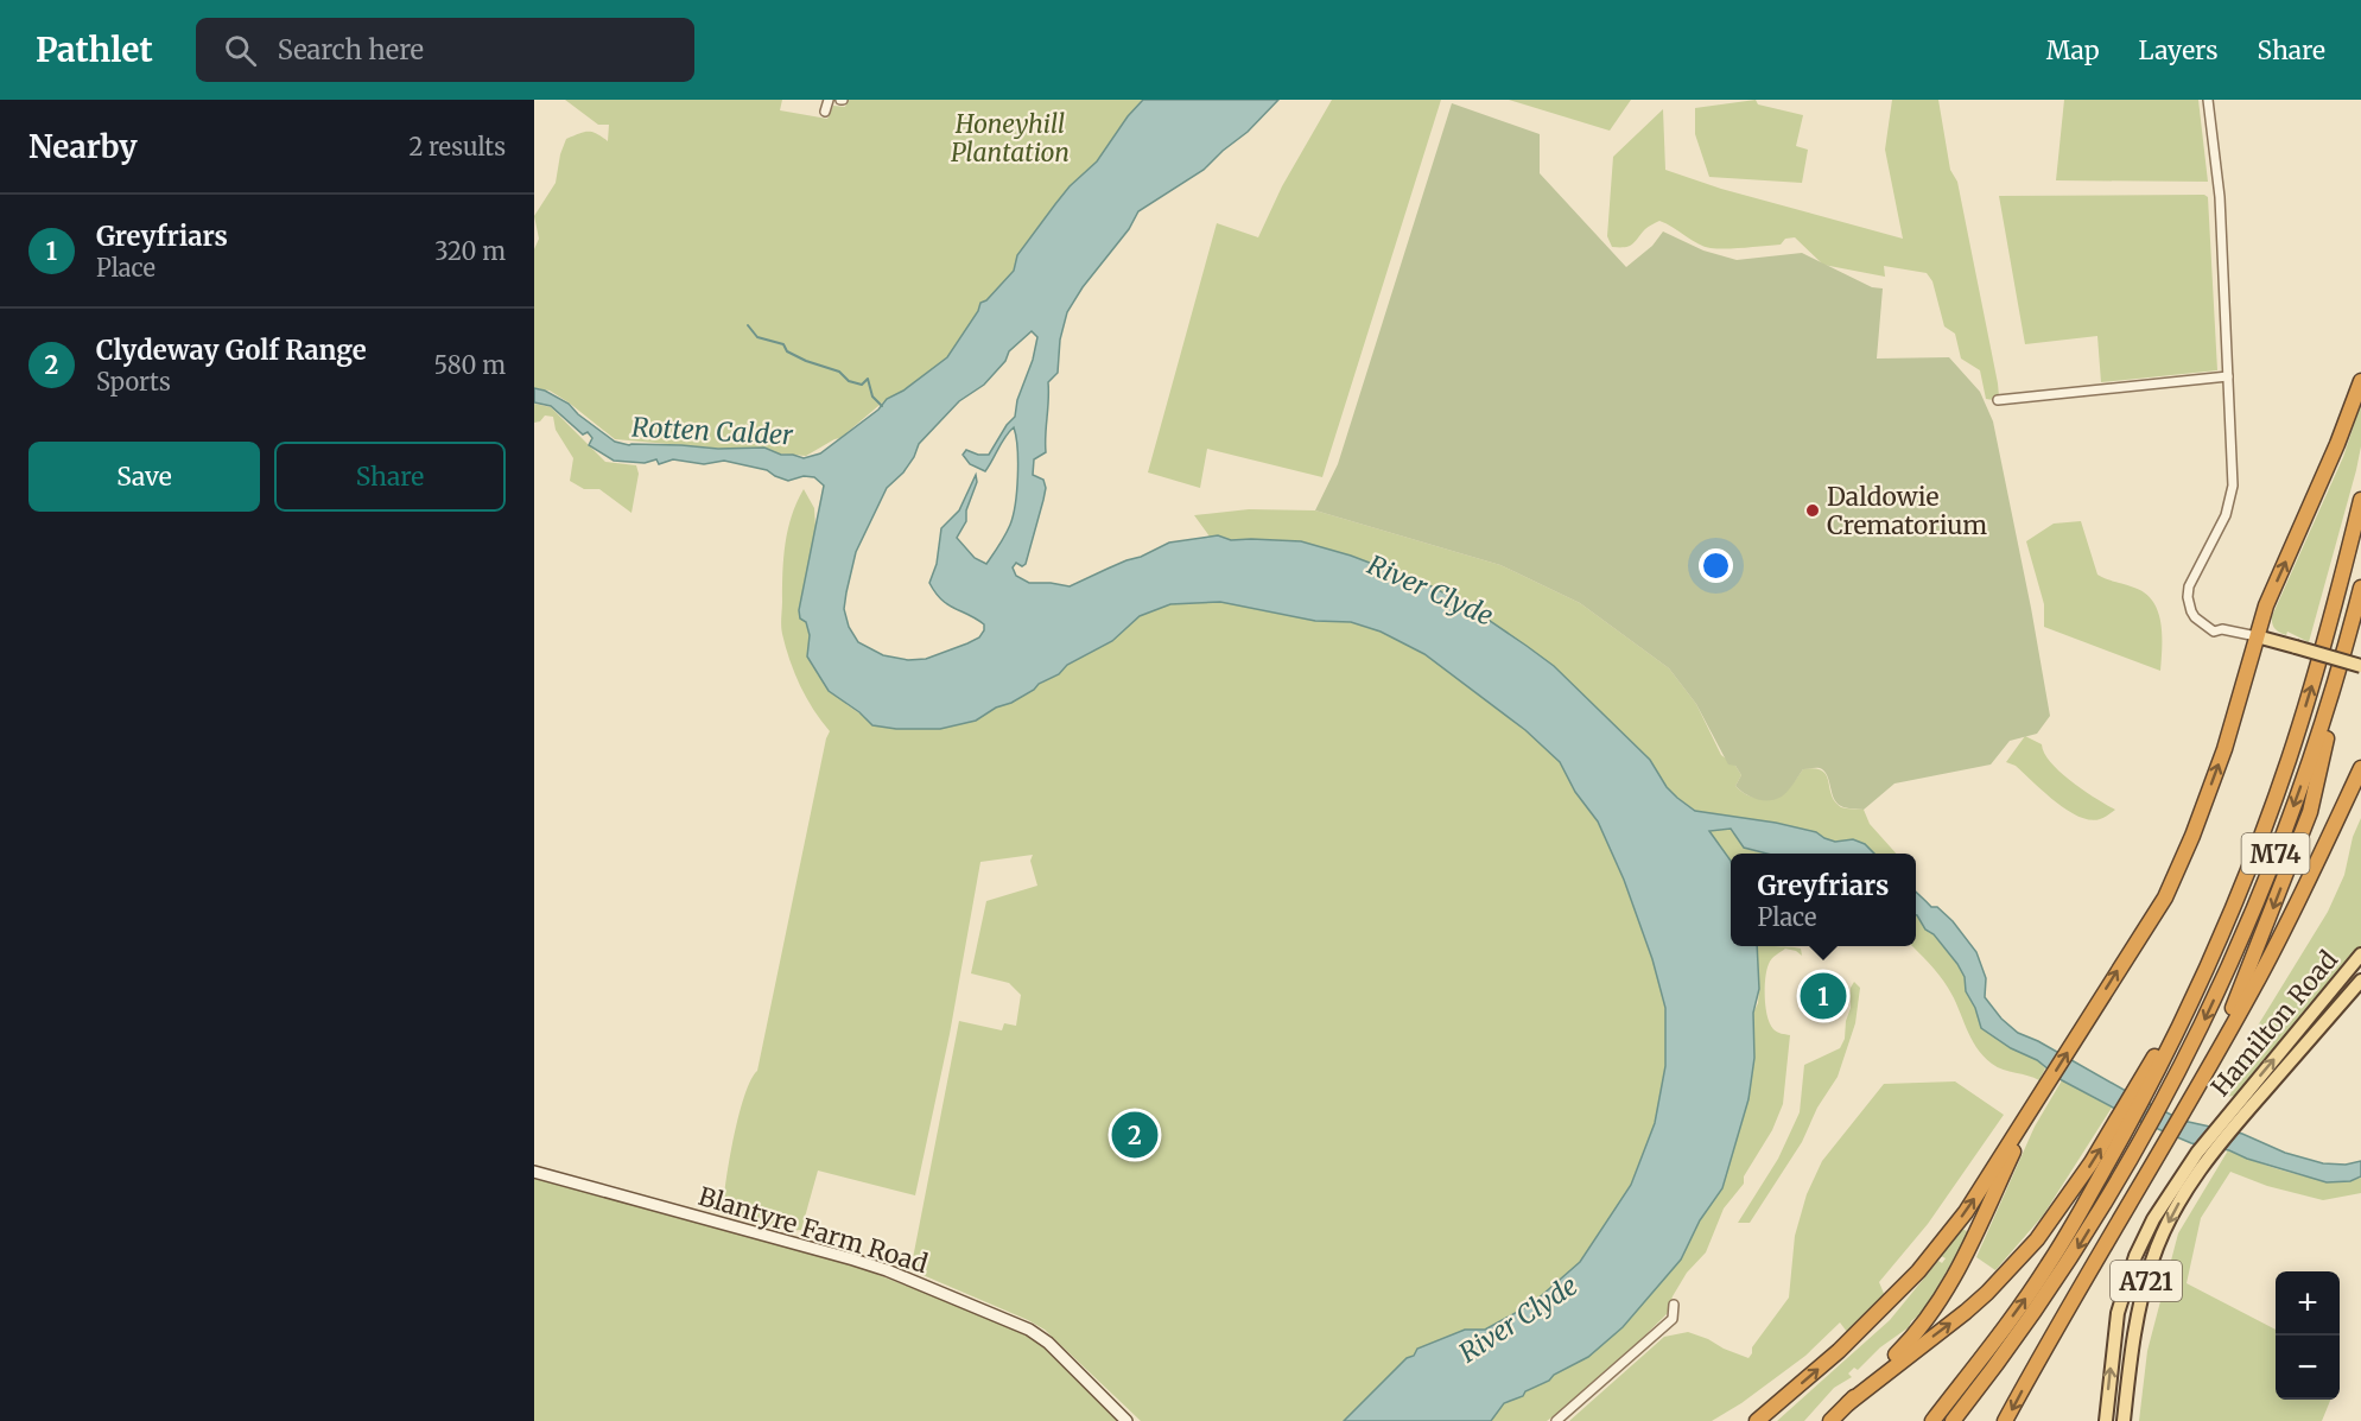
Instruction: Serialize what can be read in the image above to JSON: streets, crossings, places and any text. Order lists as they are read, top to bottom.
{
  "streets": {
    "highway": ["M74"],
    "main road": ["Hamilton Road", "Blantyre Farm Road", "A721"]
  },
  "crossings": [
    ["Hamilton Road", "A721"]
  ],
  "water": ["Rotten Calder", "River Clyde"],
  "parks": ["Honeyhill Plantation"],
  "places": ["Daldowie Crematorium"],
  "page": {
    "header": "Pathlet",
    "search": "Search here",
    "nav": ["Map", "Layers", "Share"],
    "heading": ["Nearby", "2 results"],
    "list": [
      {
        "mark": "1",
        "name": "Greyfriars",
        "note": "Place",
        "value": "320 m"
      },
      {
        "mark": "2",
        "name": "Clydeway Golf Range",
        "note": "Sports",
        "value": "580 m"
      }
    ],
    "buttons": ["Save", "Share"],
    "popup": ["Greyfriars", "Place"],
    "pins": ["1", "2"],
    "map_buttons": ["+", "−"]
  }
}
